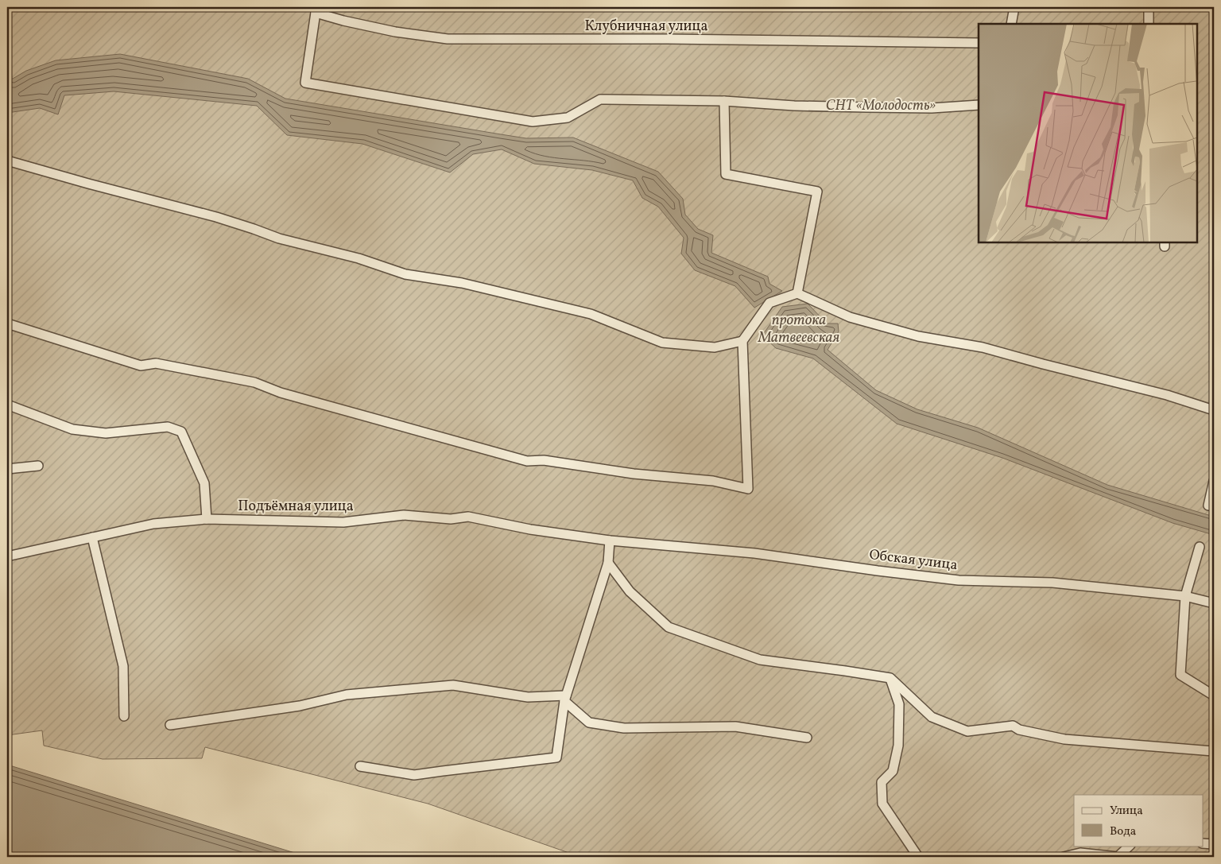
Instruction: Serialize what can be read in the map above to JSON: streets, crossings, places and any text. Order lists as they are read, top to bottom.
{
  "streets": {
    "street": ["Клубничная улица", "Подъёмная улица", "Обская улица"]
  },
  "crossings": [
    ["Подъёмная улица", "Обская улица"]
  ],
  "water": ["протока Матвеевская"],
  "parks": ["СНТ «Молодость»"],
  "legend": ["Улица", "Вода"]
}
